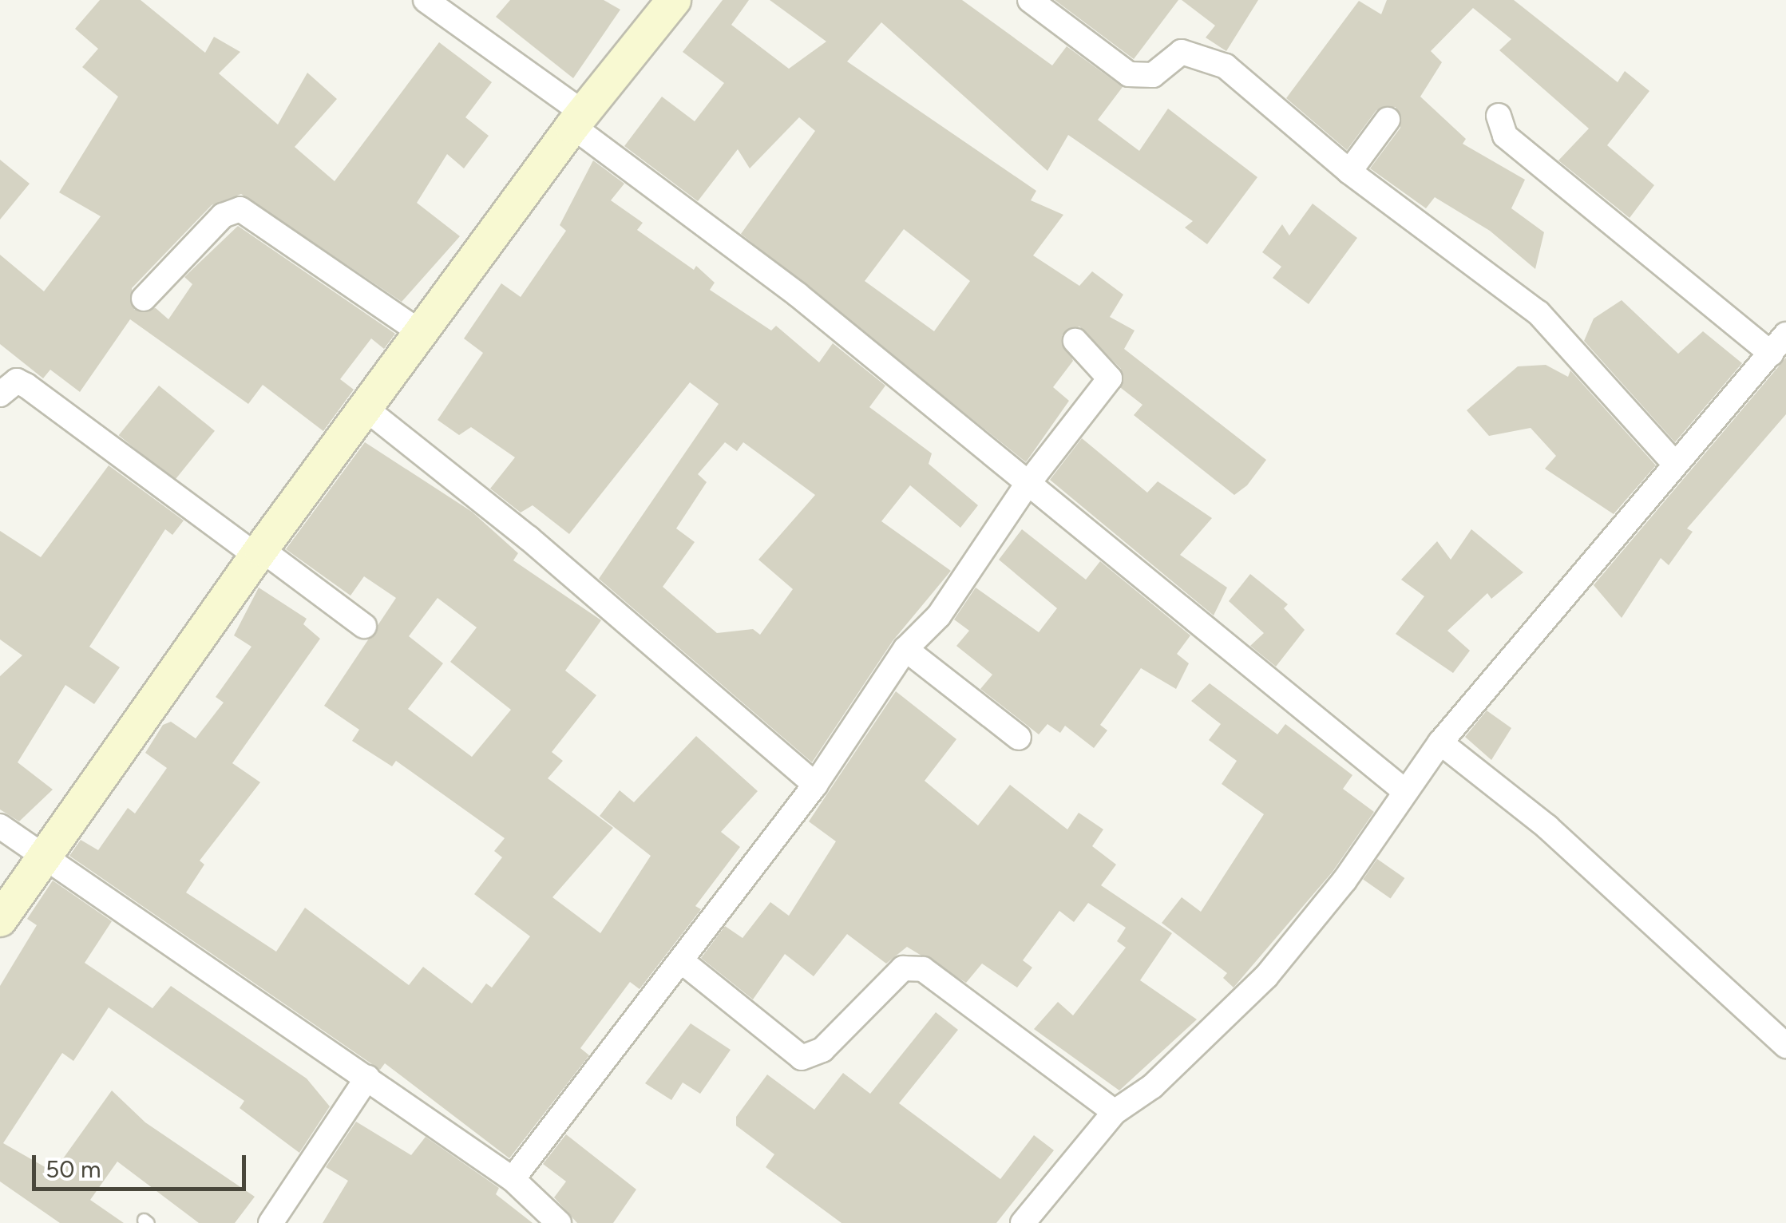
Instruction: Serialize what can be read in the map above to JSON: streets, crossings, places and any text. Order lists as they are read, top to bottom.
{
  "scale_bar": "50 m"
}
